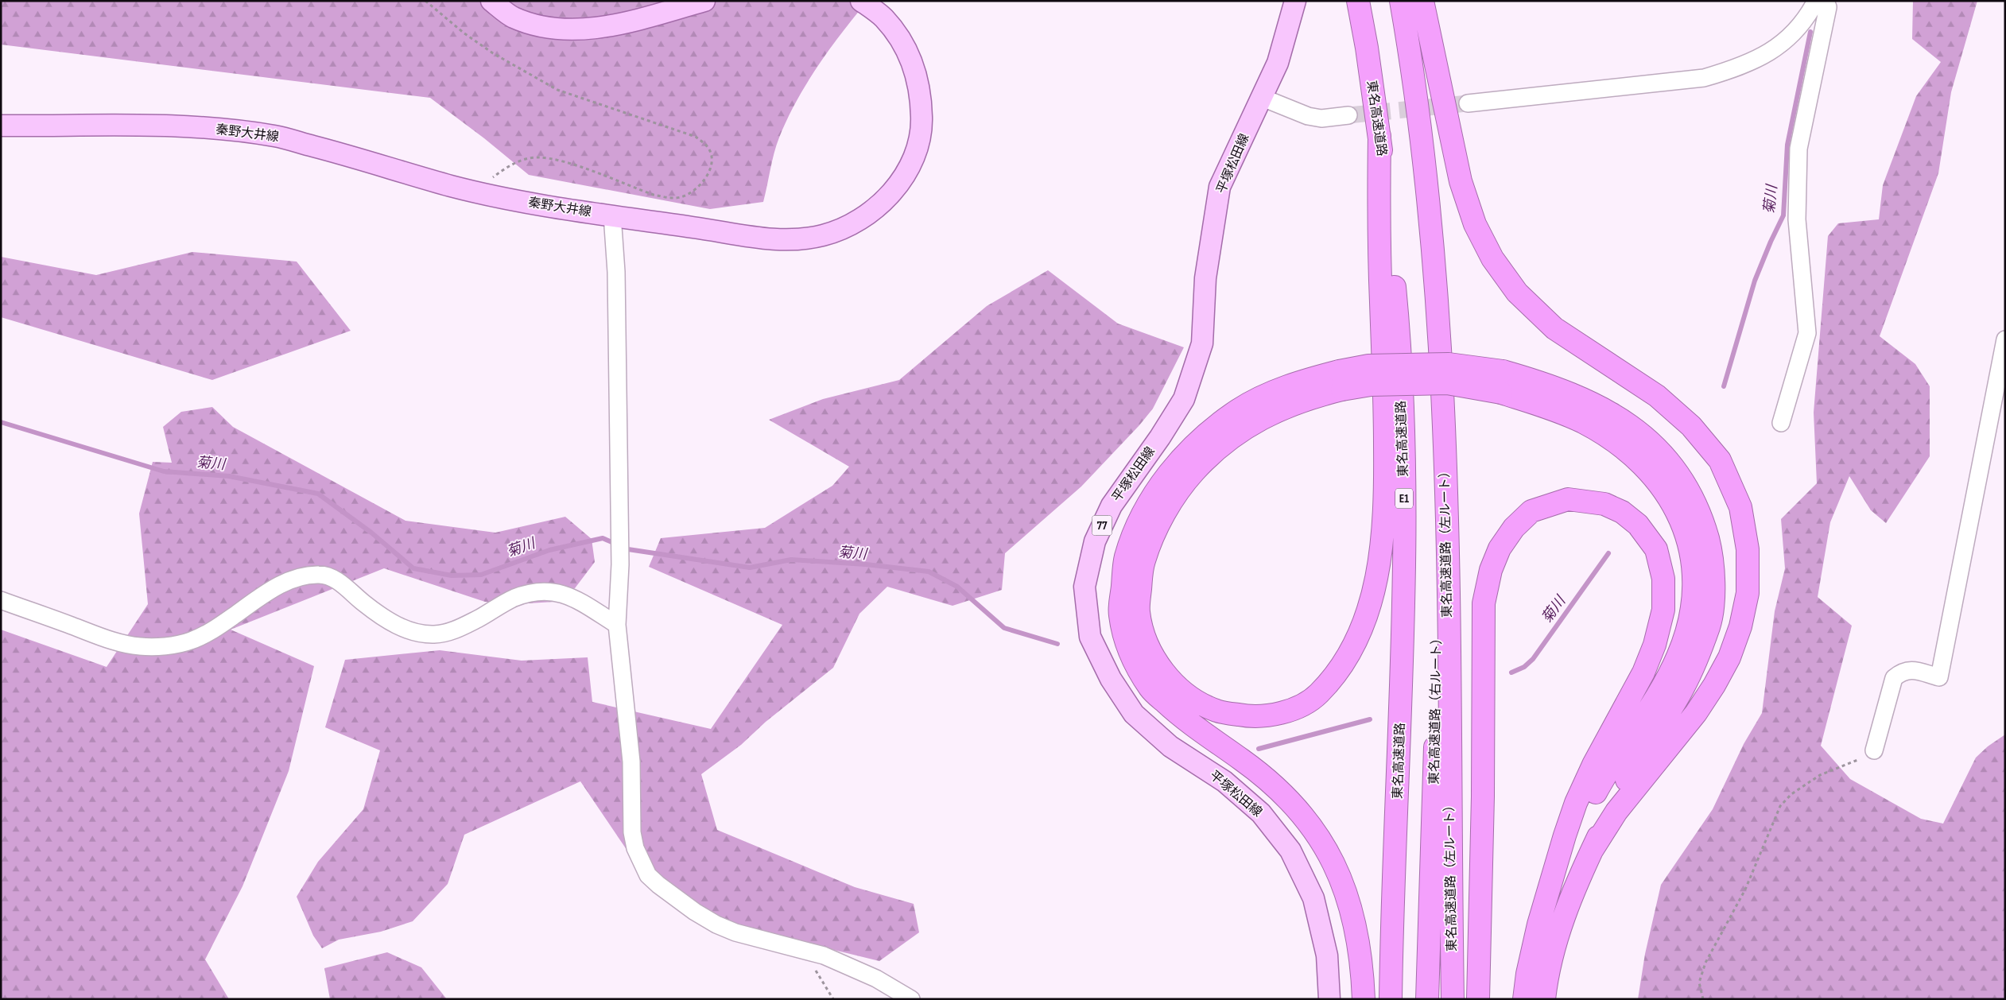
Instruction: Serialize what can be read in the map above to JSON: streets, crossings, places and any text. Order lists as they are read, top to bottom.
{
  "streets": {
    "highway": [
      "東名高速道路",
      "E1",
      "東名高速道路（左ルート）",
      "東名高速道路（右ルート）"
    ],
    "main road": ["秦野大井線", "平塚松田線", "77"]
  },
  "crossings": [
    ["東名高速道路（左ルート）", "東名高速道路（右ルート）"]
  ],
  "water": ["菊川"]
}
